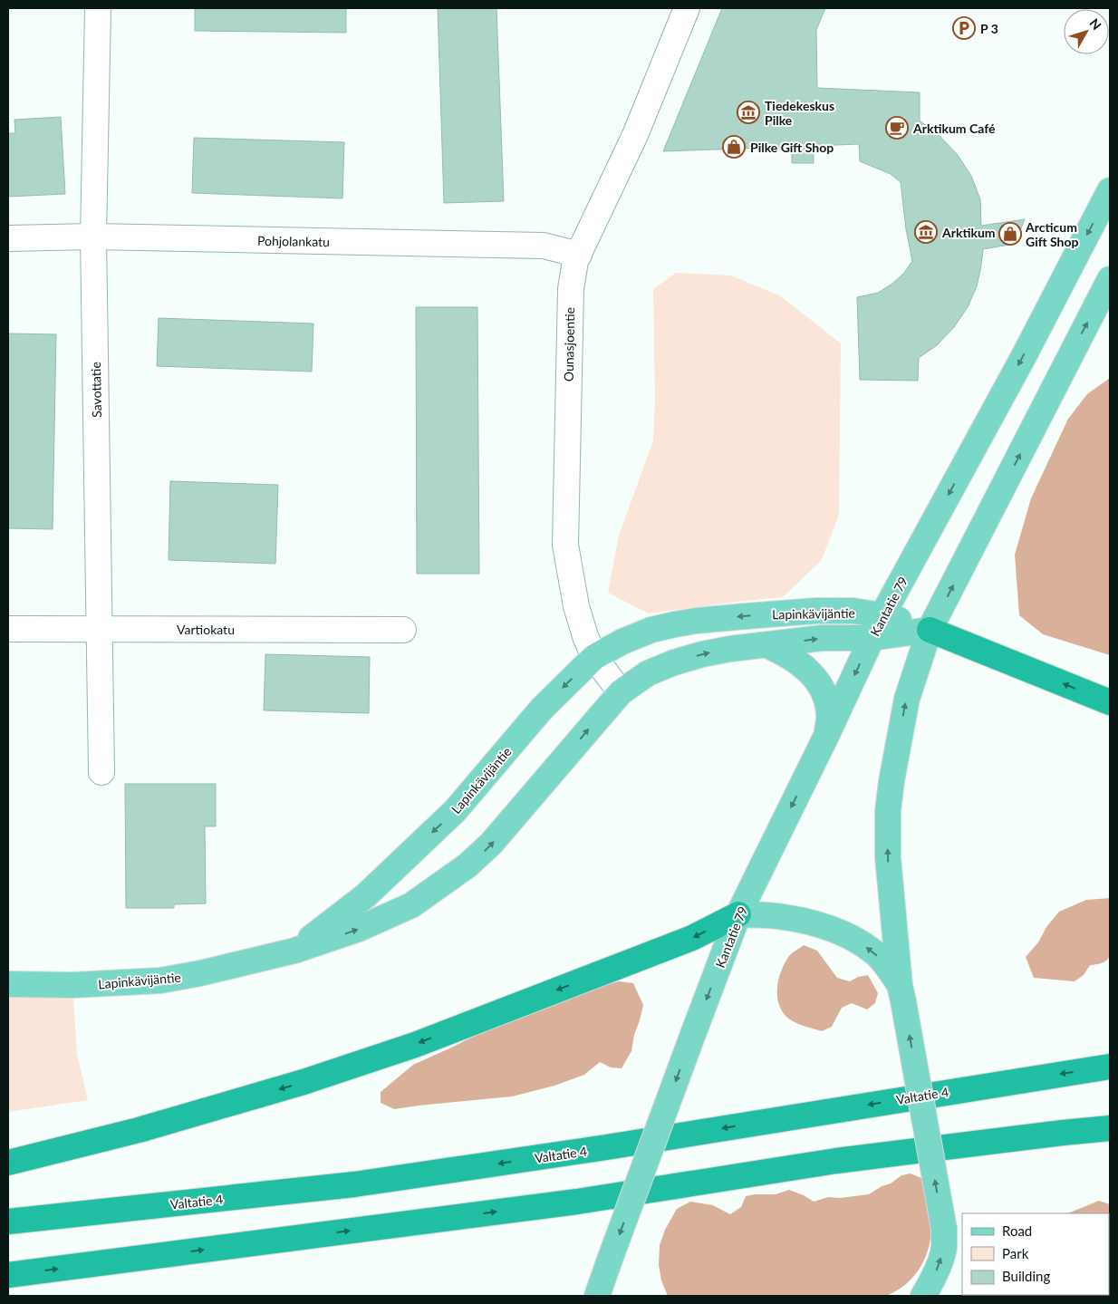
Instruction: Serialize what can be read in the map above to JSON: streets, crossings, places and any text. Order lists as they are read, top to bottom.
{
  "streets": {
    "highway": ["Valtatie 4"],
    "main road": ["Kantatie 79", "Lapinkävijäntie"],
    "street": [
      "Pohjolankatu",
      "Ounasjoentie",
      "Savottatie",
      "Vartiokatu"
    ]
  },
  "crossings": [
    ["Pohjolankatu", "Ounasjoentie"],
    ["Pohjolankatu", "Savottatie"],
    ["Ounasjoentie", "Lapinkävijäntie"],
    ["Savottatie", "Vartiokatu"],
    ["Kantatie 79", "Lapinkävijäntie"]
  ],
  "places": {
    "parking": ["P 3"],
    "museum": ["Tiedekeskus Pilke", "Arktikum"],
    "cafe": ["Arktikum Café"],
    "shop": ["Pilke Gift Shop", "Arcticum Gift Shop"]
  },
  "legend": ["Road", "Park", "Building"],
  "north": "top right"
}
